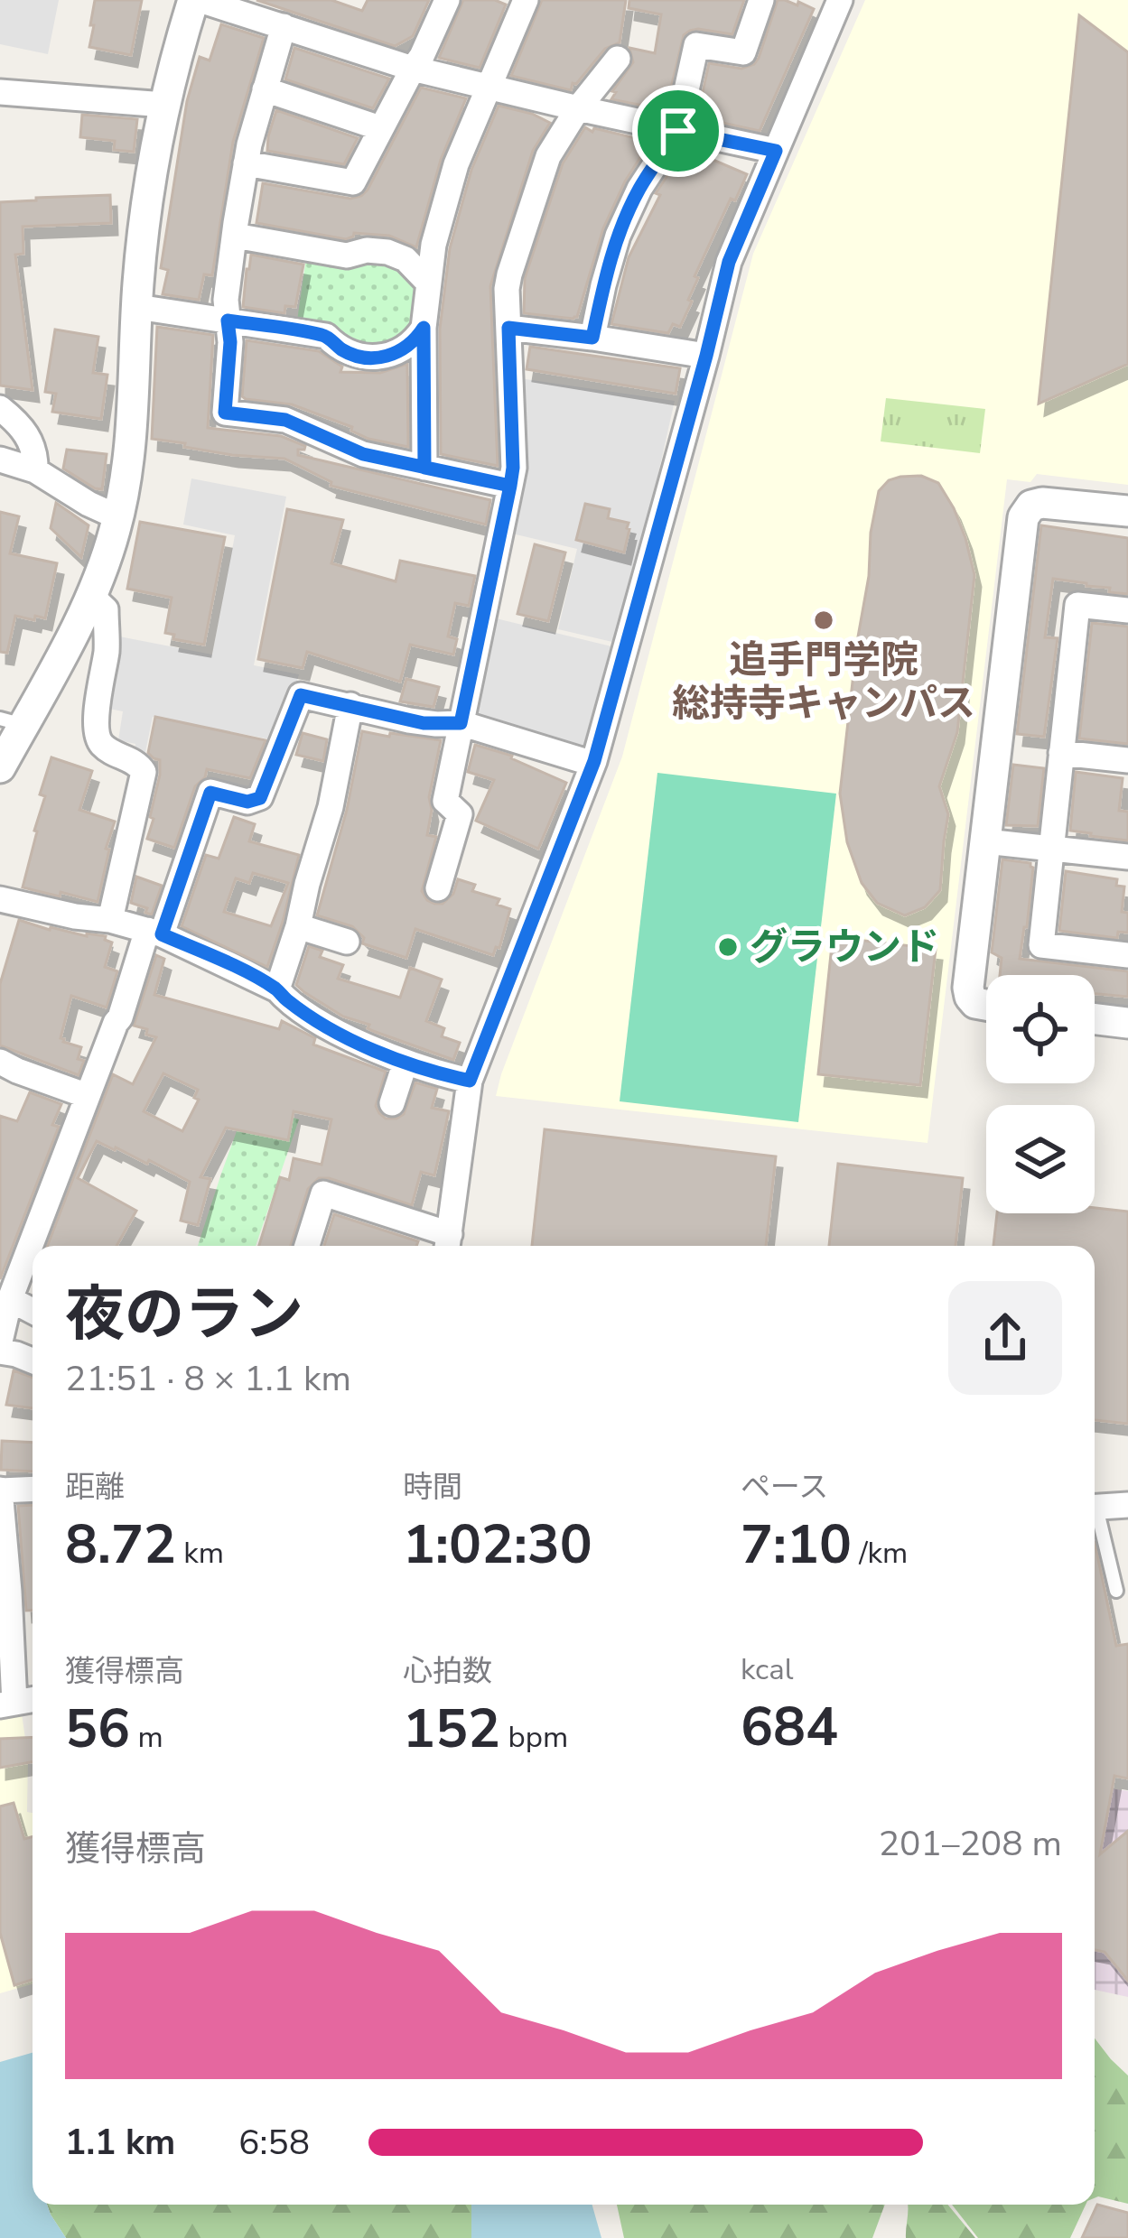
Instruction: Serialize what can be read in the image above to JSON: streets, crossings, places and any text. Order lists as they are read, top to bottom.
{
  "places": ["追手門学院 総持寺キャンパス", "グラウンド"],
  "page": {
    "heading": ["夜のラン", "21:51 · 8 × 1.1 km"],
    "stats": [
      ["距離", "8.72 km"],
      ["時間", "1:02:30"],
      ["ペース", "7:10 /km"],
      ["獲得標高", "56 m"],
      ["心拍数", "152 bpm"],
      ["kcal", "684"]
    ],
    "chart": ["獲得標高", "201–208 m"],
    "list": [
      {
        "name": "1.1 km",
        "note": "6:58"
      }
    ]
  }
}
